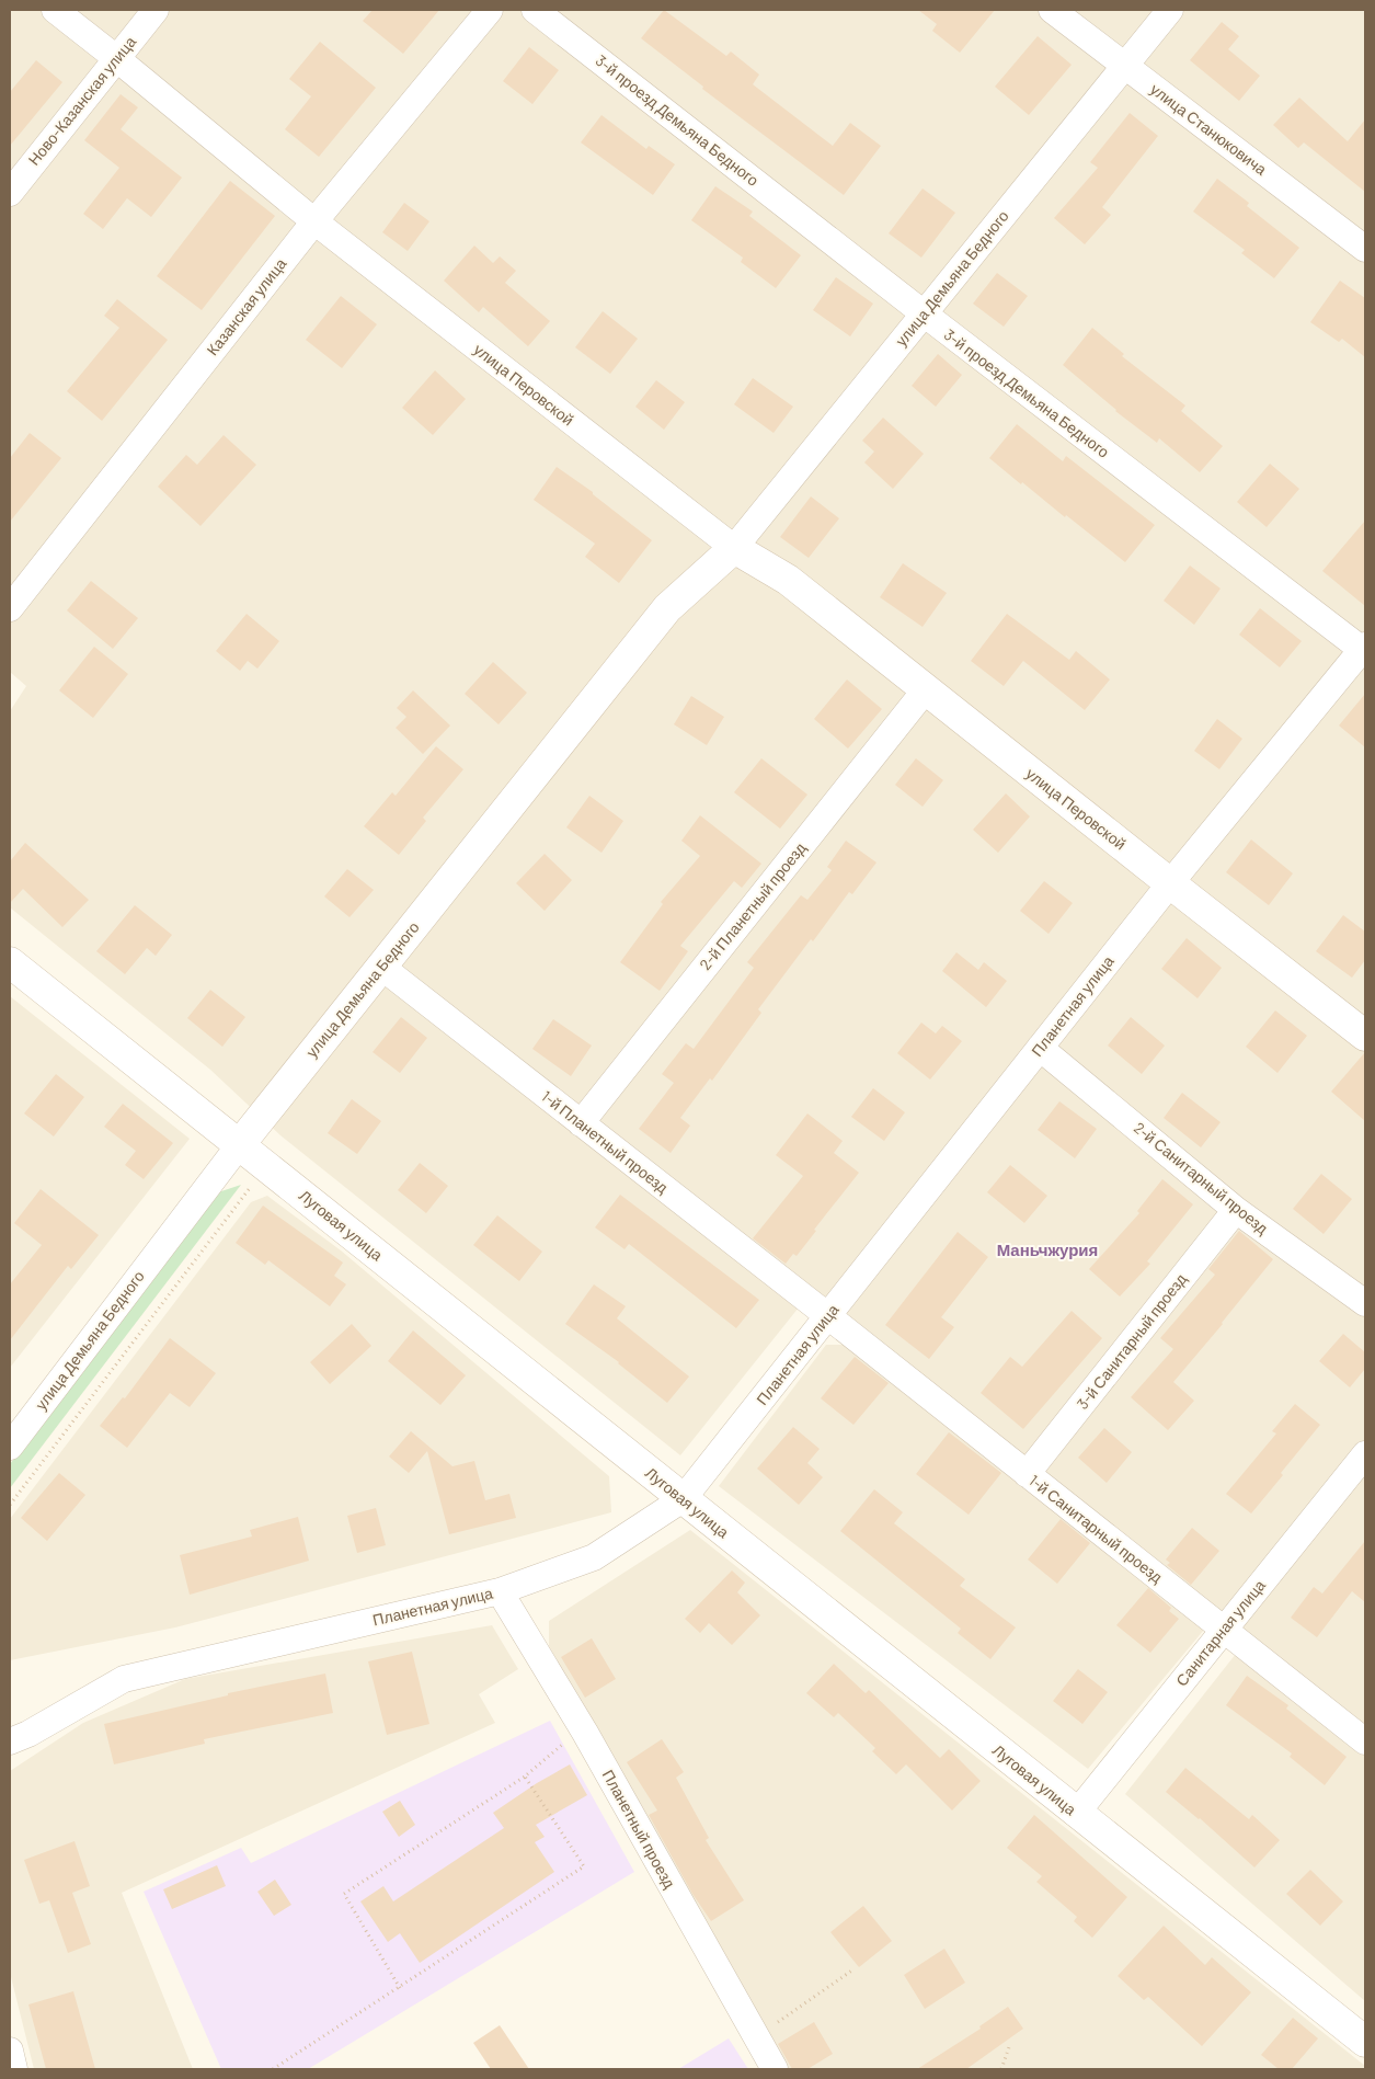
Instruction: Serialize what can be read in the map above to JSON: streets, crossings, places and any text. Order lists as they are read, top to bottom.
{
  "streets": {
    "main road": ["улица Демьяна Бедного", "улица Перовской", "Луговая улица"],
    "street": [
      "Ново-Казанская улица",
      "3-й проезд Демьяна Бедного",
      "улица Станюковича",
      "Казанская улица",
      "2-й Планетный проезд",
      "Планетная улица",
      "1-й Планетный проезд",
      "2-й Санитарный проезд",
      "3-й Санитарный проезд",
      "1-й Санитарный проезд",
      "Санитарная улица",
      "Планетный проезд"
    ]
  },
  "crossings": [
    ["Ново-Казанская улица", "улица Перовской"],
    ["3-й проезд Демьяна Бедного", "улица Демьяна Бедного"],
    ["3-й проезд Демьяна Бедного", "Планетная улица"],
    ["улица Станюковича", "улица Демьяна Бедного"],
    ["улица Демьяна Бедного", "улица Перовской"],
    ["улица Демьяна Бедного", "1-й Планетный проезд"],
    ["улица Демьяна Бедного", "Луговая улица"],
    ["Казанская улица", "улица Перовской"],
    ["улица Перовской", "2-й Планетный проезд"],
    ["улица Перовской", "Планетная улица"],
    ["2-й Планетный проезд", "1-й Планетный проезд"],
    ["Планетная улица", "1-й Планетный проезд"],
    ["Планетная улица", "2-й Санитарный проезд"],
    ["Планетная улица", "Луговая улица"],
    ["Планетная улица", "1-й Санитарный проезд"],
    ["Планетная улица", "Планетный проезд"],
    ["1-й Планетный проезд", "1-й Санитарный проезд"],
    ["2-й Санитарный проезд", "3-й Санитарный проезд"],
    ["Луговая улица", "Санитарная улица"],
    ["3-й Санитарный проезд", "1-й Санитарный проезд"],
    ["1-й Санитарный проезд", "Санитарная улица"]
  ],
  "districts": ["Маньчжурия"]
}
